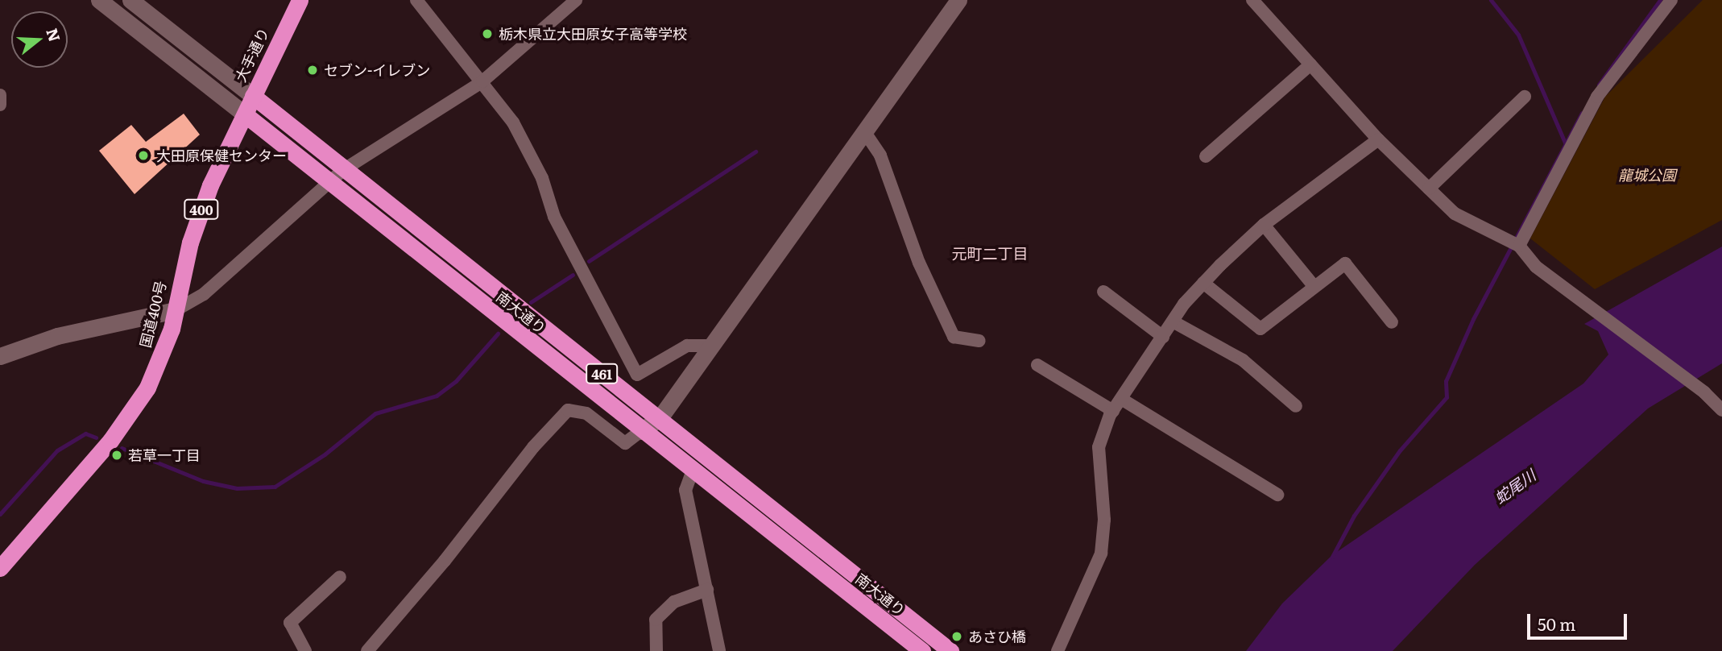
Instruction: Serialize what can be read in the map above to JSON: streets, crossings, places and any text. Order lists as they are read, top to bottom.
{
  "streets": {
    "highway": [
      "大手通り",
      "400",
      "南大通り",
      "国道400号",
      "461"
    ]
  },
  "crossings": [
    ["大手通り", "南大通り"],
    ["大手通り", "国道400号"],
    ["南大通り", "国道400号"]
  ],
  "districts": ["元町二丁目"],
  "water": ["蛇尾川"],
  "parks": ["龍城公園"],
  "places": [
    "栃木県立大田原女子高等学校",
    "セブン-イレブン",
    "大田原保健センター",
    "若草一丁目",
    "あさひ橋"
  ],
  "scale_bar": "50 m",
  "north": "right"
}
